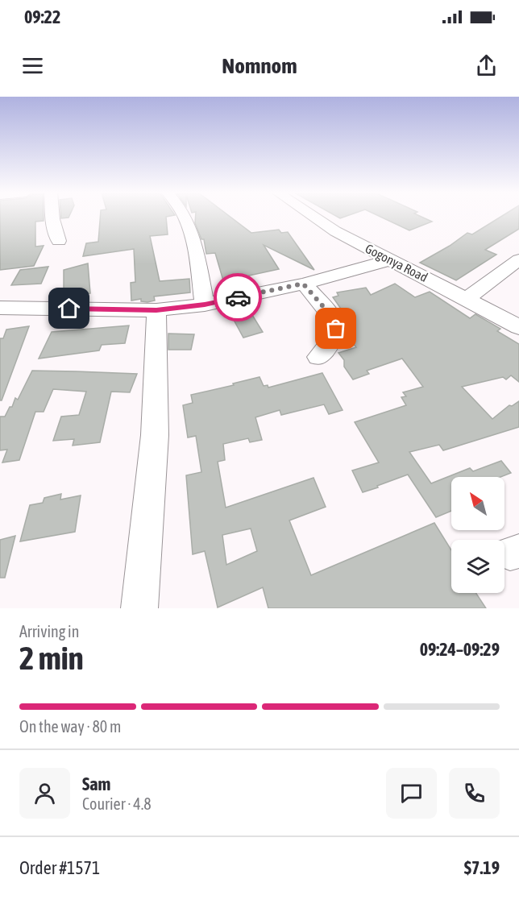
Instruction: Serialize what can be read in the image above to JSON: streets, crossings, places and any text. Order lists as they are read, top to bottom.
{
  "streets": {
    "street": ["Gogonya Road"]
  },
  "north": "top left",
  "page": {
    "status": "09:22",
    "header": "Nomnom",
    "heading": ["2 min", "Arriving in", "09:24–09:29"],
    "panel": [
      "Sam",
      "Courier · 4.8",
      "Order #1571",
      "$7.19"
    ],
    "bar": "On the way · 80 m"
  }
}
